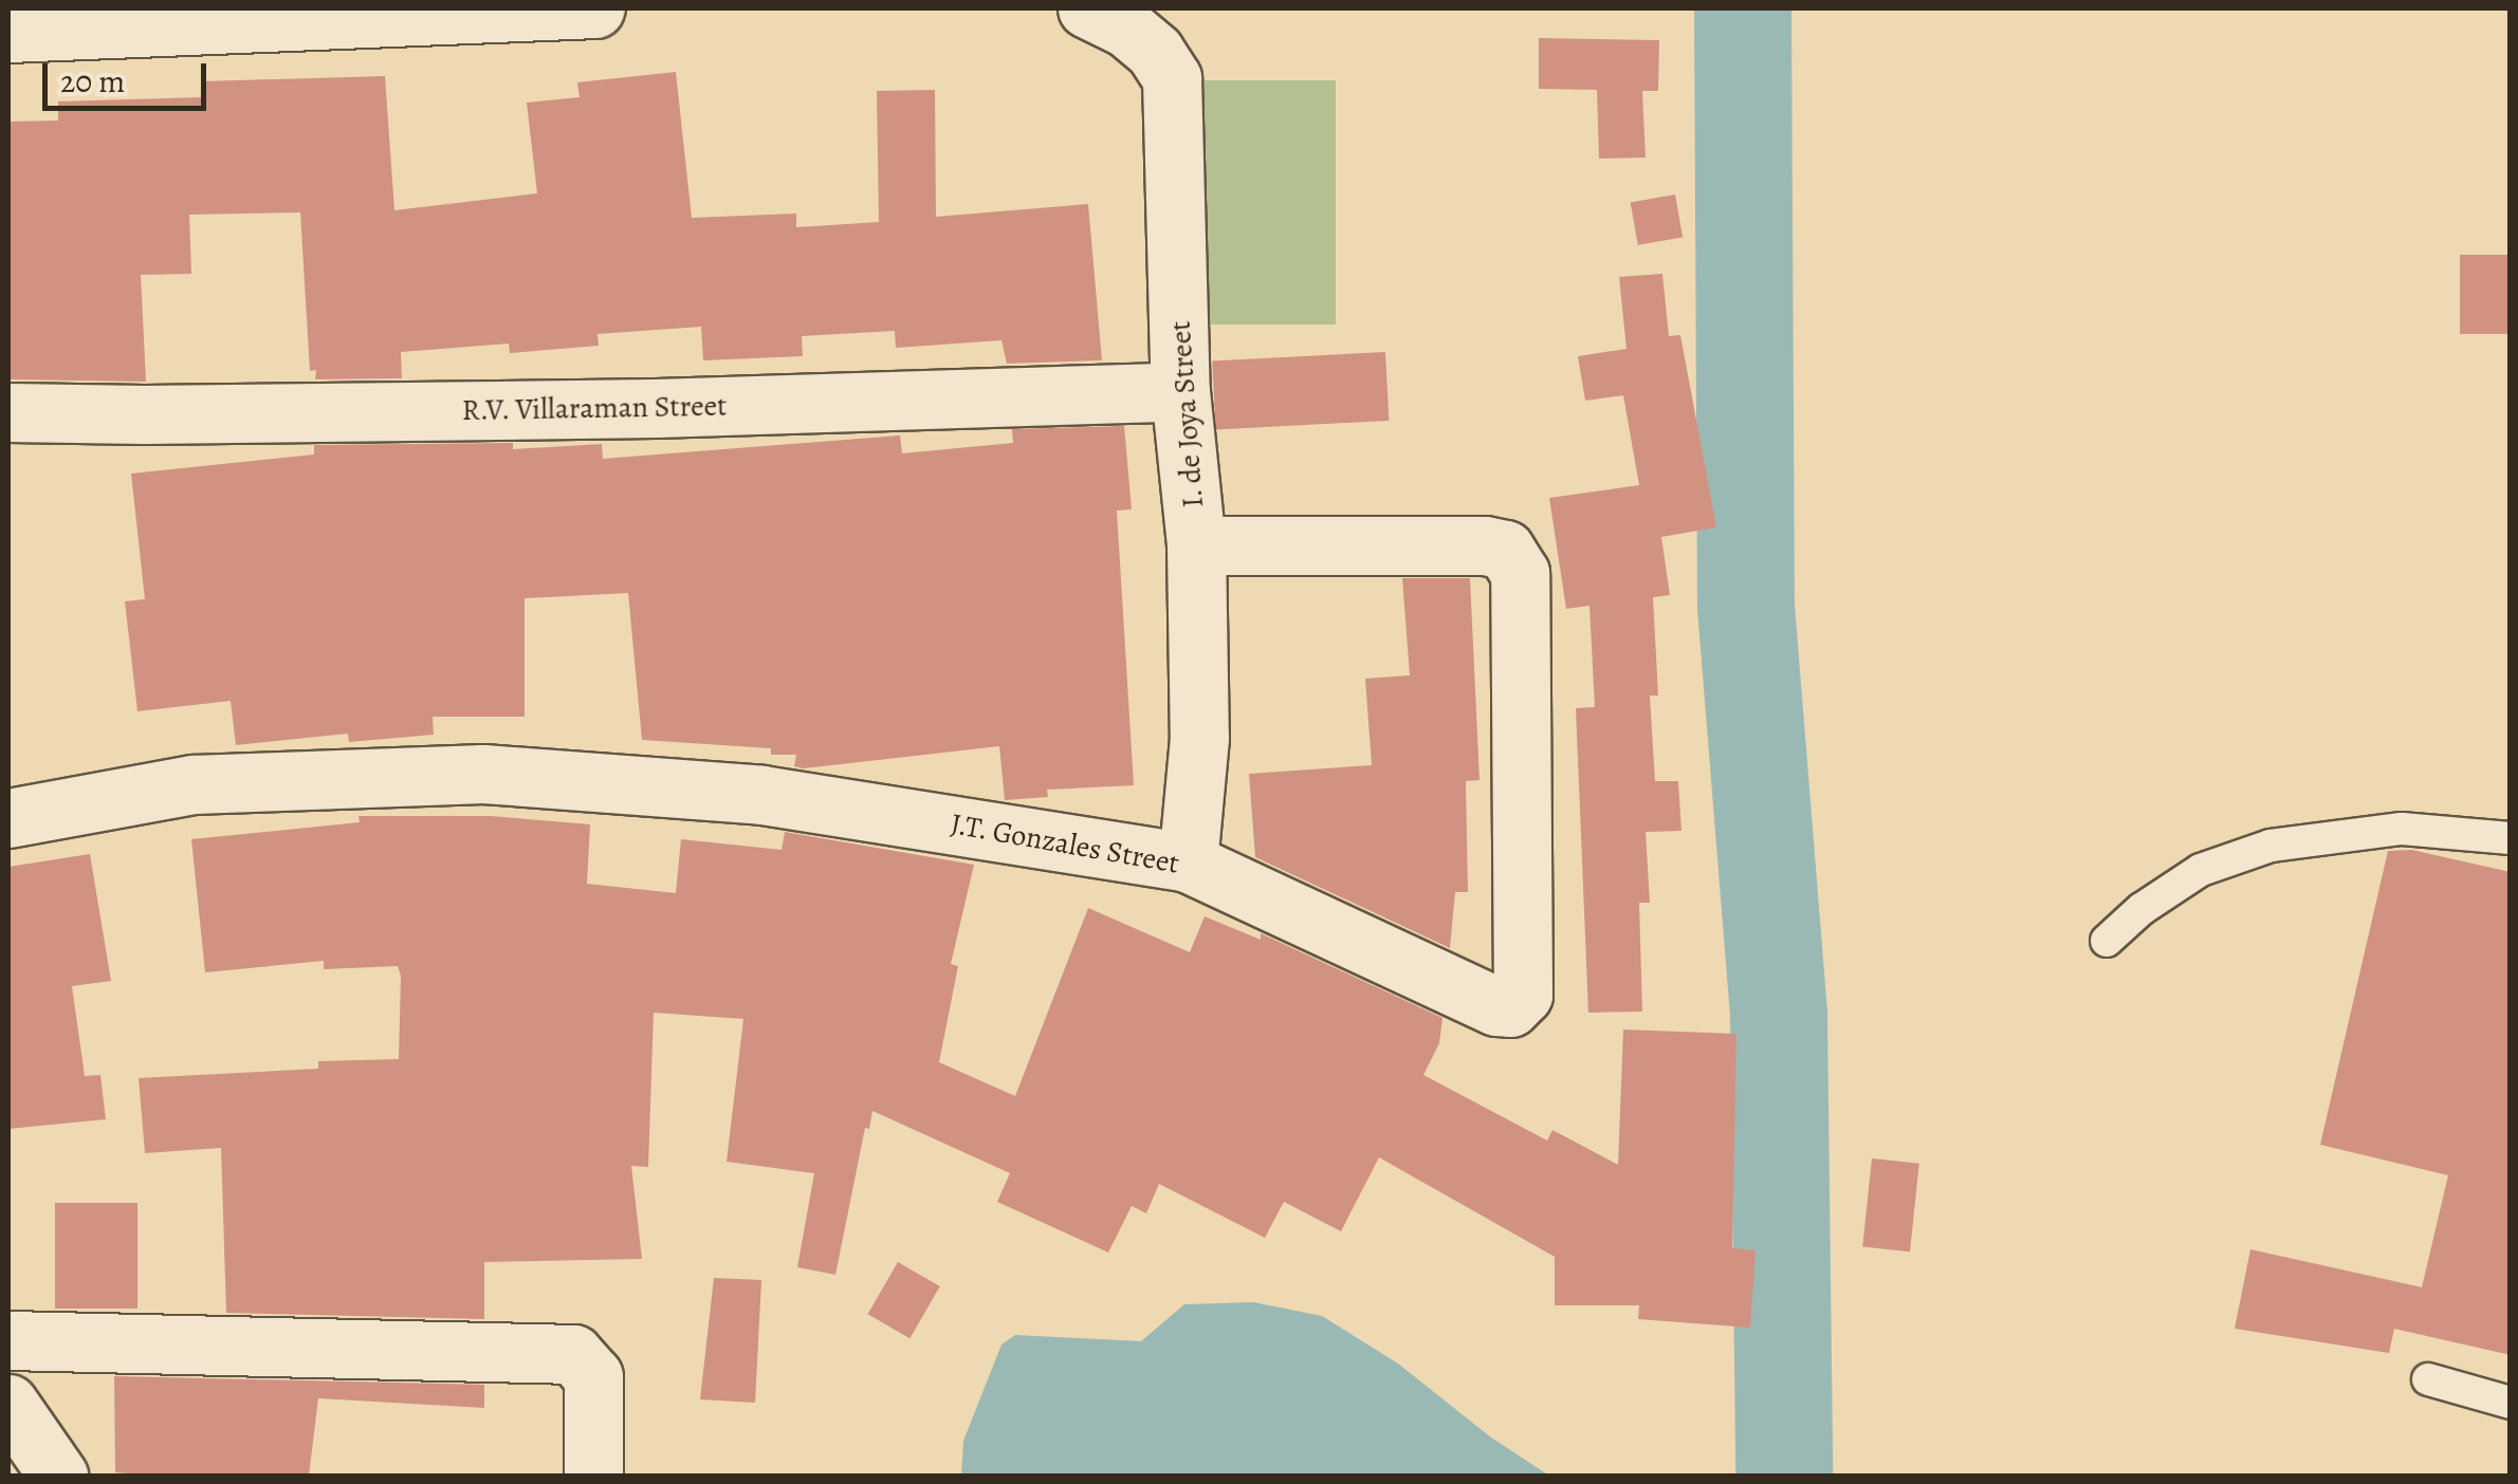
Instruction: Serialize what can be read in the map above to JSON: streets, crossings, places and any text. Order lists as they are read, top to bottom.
{
  "streets": {
    "street": ["R.V. Villaraman Street", "I. de Joya Street", "J.T. Gonzales Street"]
  },
  "crossings": [
    ["R.V. Villaraman Street", "I. de Joya Street"],
    ["I. de Joya Street", "J.T. Gonzales Street"]
  ],
  "scale_bar": "20 m"
}
